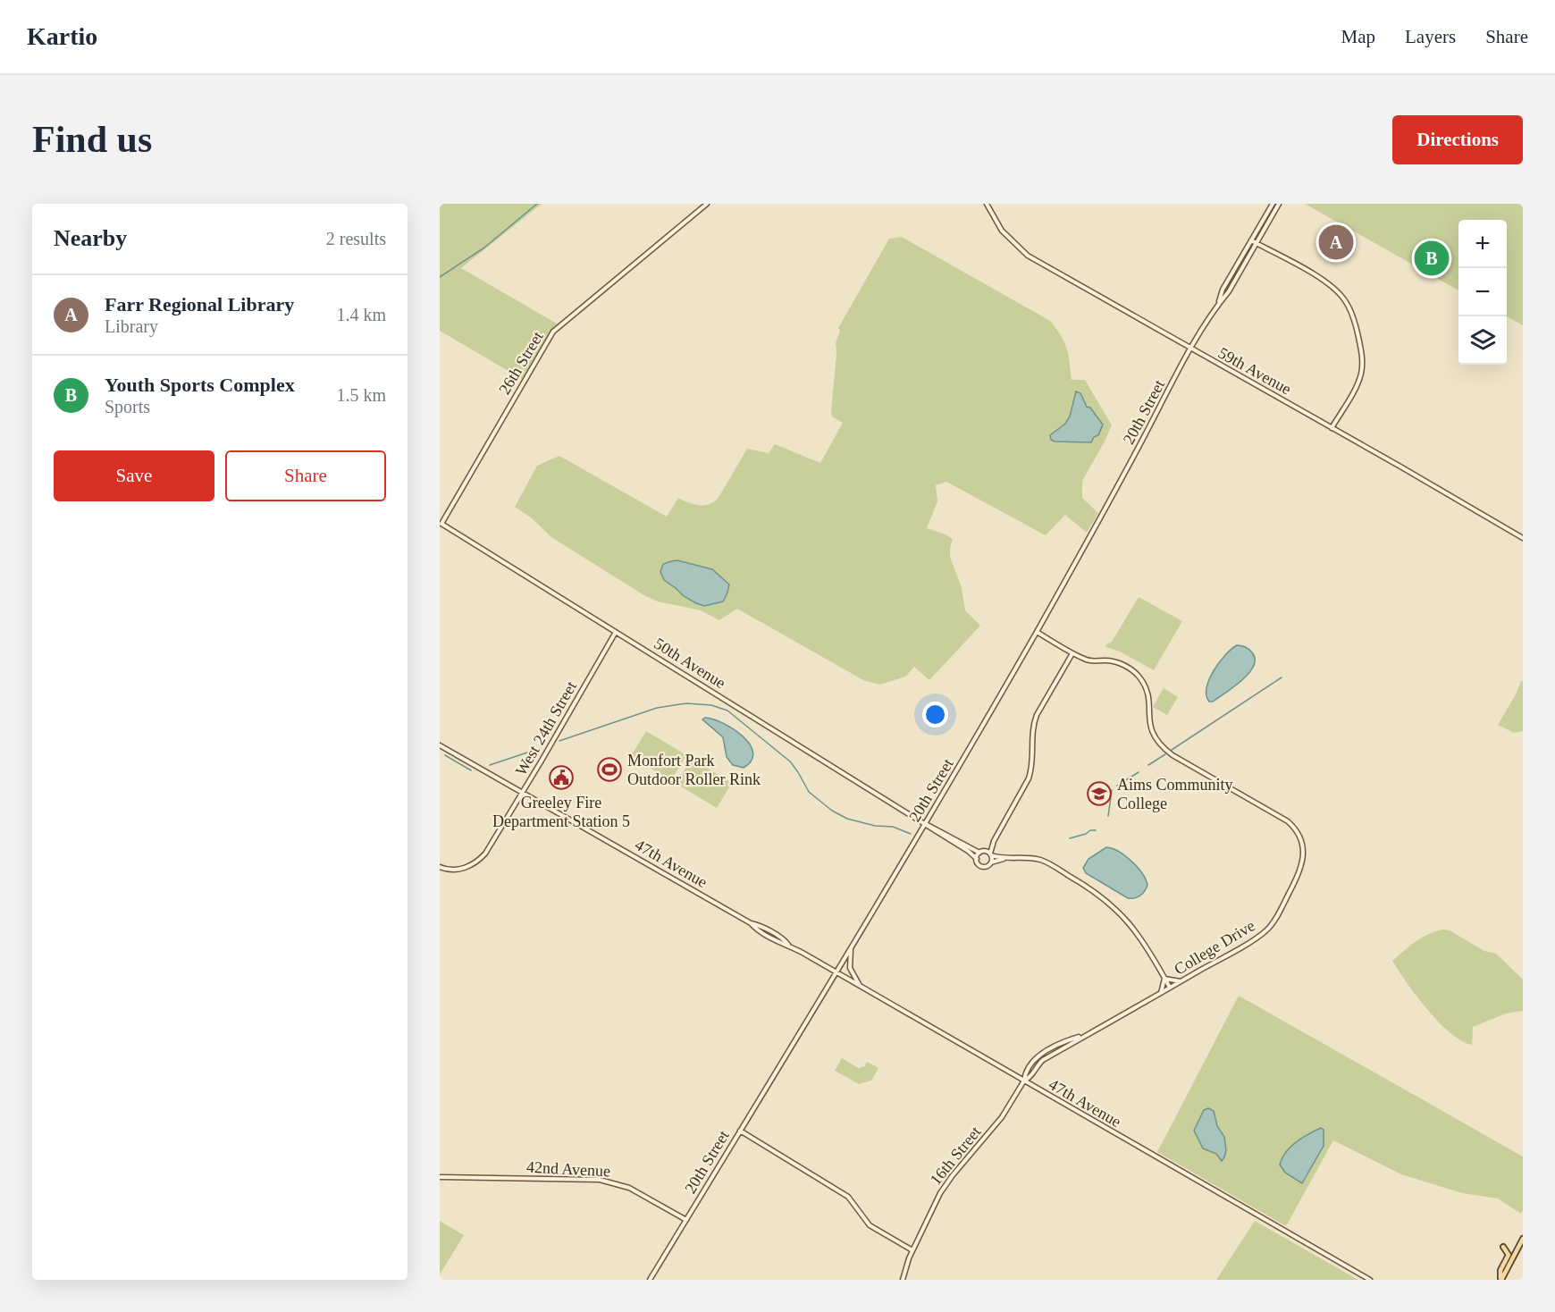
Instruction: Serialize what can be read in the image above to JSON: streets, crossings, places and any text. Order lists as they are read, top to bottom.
{
  "streets": {
    "street": [
      "26th Street",
      "59th Avenue",
      "20th Street",
      "50th Avenue",
      "West 24th Street",
      "47th Avenue",
      "College Drive",
      "16th Street",
      "42nd Avenue"
    ]
  },
  "crossings": [
    ["26th Street", "50th Avenue"],
    ["59th Avenue", "20th Street"],
    ["20th Street", "50th Avenue"],
    ["20th Street", "47th Avenue"],
    ["20th Street", "College Drive"],
    ["20th Street", "42nd Avenue"],
    ["50th Avenue", "West 24th Street"],
    ["West 24th Street", "47th Avenue"],
    ["47th Avenue", "College Drive"],
    ["47th Avenue", "16th Street"],
    ["College Drive", "16th Street"]
  ],
  "places": {
    "sports": ["Monfort Park Outdoor Roller Rink"],
    "public building": ["Greeley Fire Department Station 5"],
    "school or university": ["Aims Community College"]
  },
  "page": {
    "header": "Kartio",
    "nav": ["Map", "Layers", "Share"],
    "buttons": [
      "Directions",
      ["Save", "Share"]
    ],
    "title": "Find us",
    "heading": ["Nearby", "2 results"],
    "map_buttons": ["+", "−"],
    "pins": ["A", "B"],
    "list": [
      {
        "mark": "A",
        "name": "Farr Regional Library",
        "note": "Library",
        "value": "1.4 km"
      },
      {
        "mark": "B",
        "name": "Youth Sports Complex",
        "note": "Sports",
        "value": "1.5 km"
      }
    ]
  }
}
